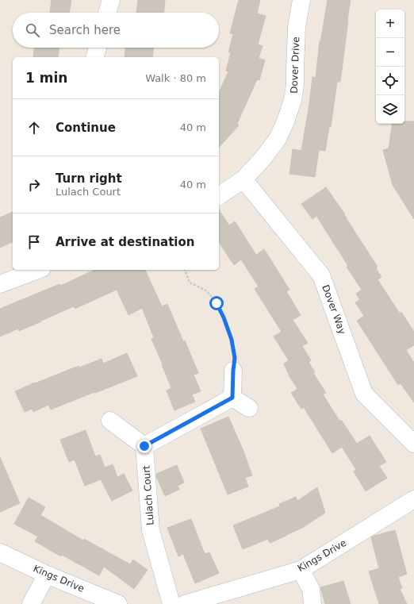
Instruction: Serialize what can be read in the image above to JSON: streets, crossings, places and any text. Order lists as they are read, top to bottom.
{
  "streets": {
    "street": [
      "Dover Drive",
      "Dover Way",
      "Lulach Court",
      "Kings Drive"
    ]
  },
  "crossings": [
    ["Dover Drive", "Dover Way"]
  ],
  "page": {
    "map_buttons": ["+", "−"],
    "search": "Search here",
    "heading": ["1 min", "Walk · 80 m"],
    "list": [
      ["Continue", "40 m"],
      ["Turn right", "Lulach Court", "40 m"],
      "Arrive at destination"
    ]
  }
}
